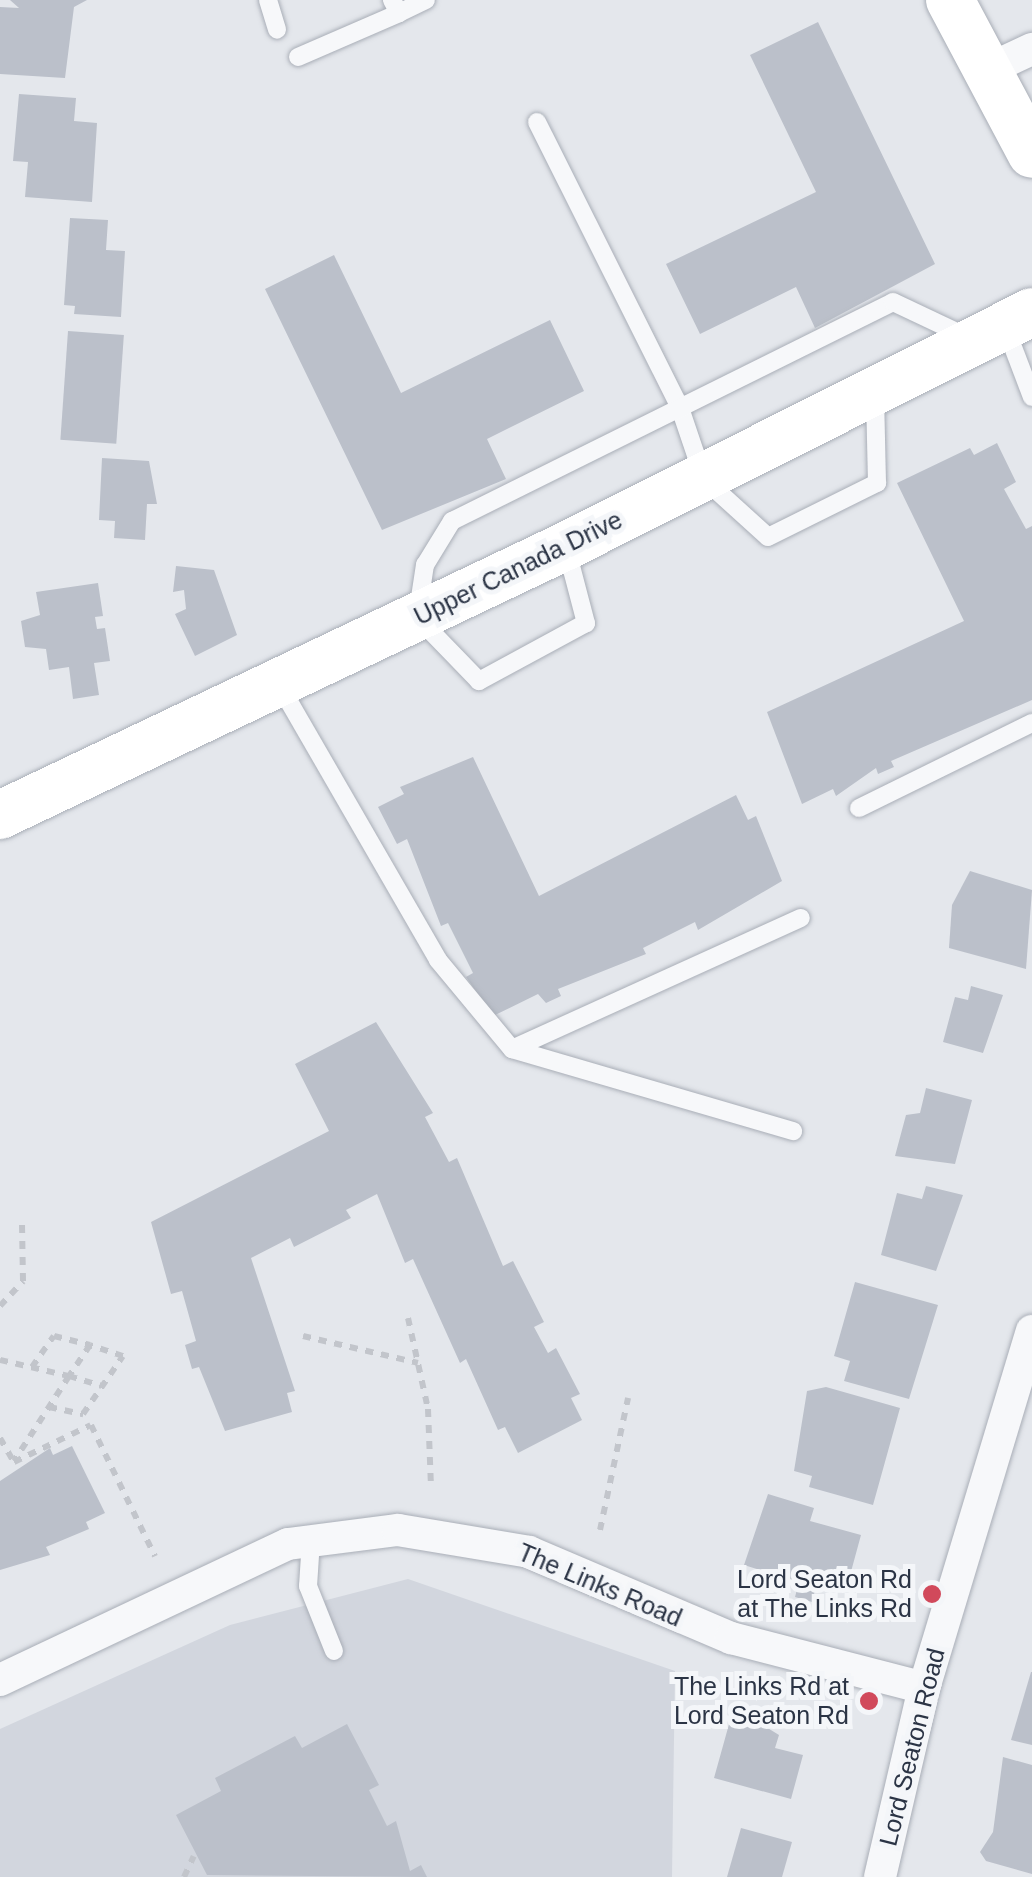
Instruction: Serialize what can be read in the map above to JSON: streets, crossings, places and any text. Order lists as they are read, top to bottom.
{
  "streets": {
    "street": ["Upper Canada Drive", "The Links Road", "Lord Seaton Road"]
  },
  "crossings": [
    ["The Links Road", "Lord Seaton Road"]
  ],
  "places": ["Lord Seaton Rd at The Links Rd", "The Links Rd at Lord Seaton Rd"]
}
